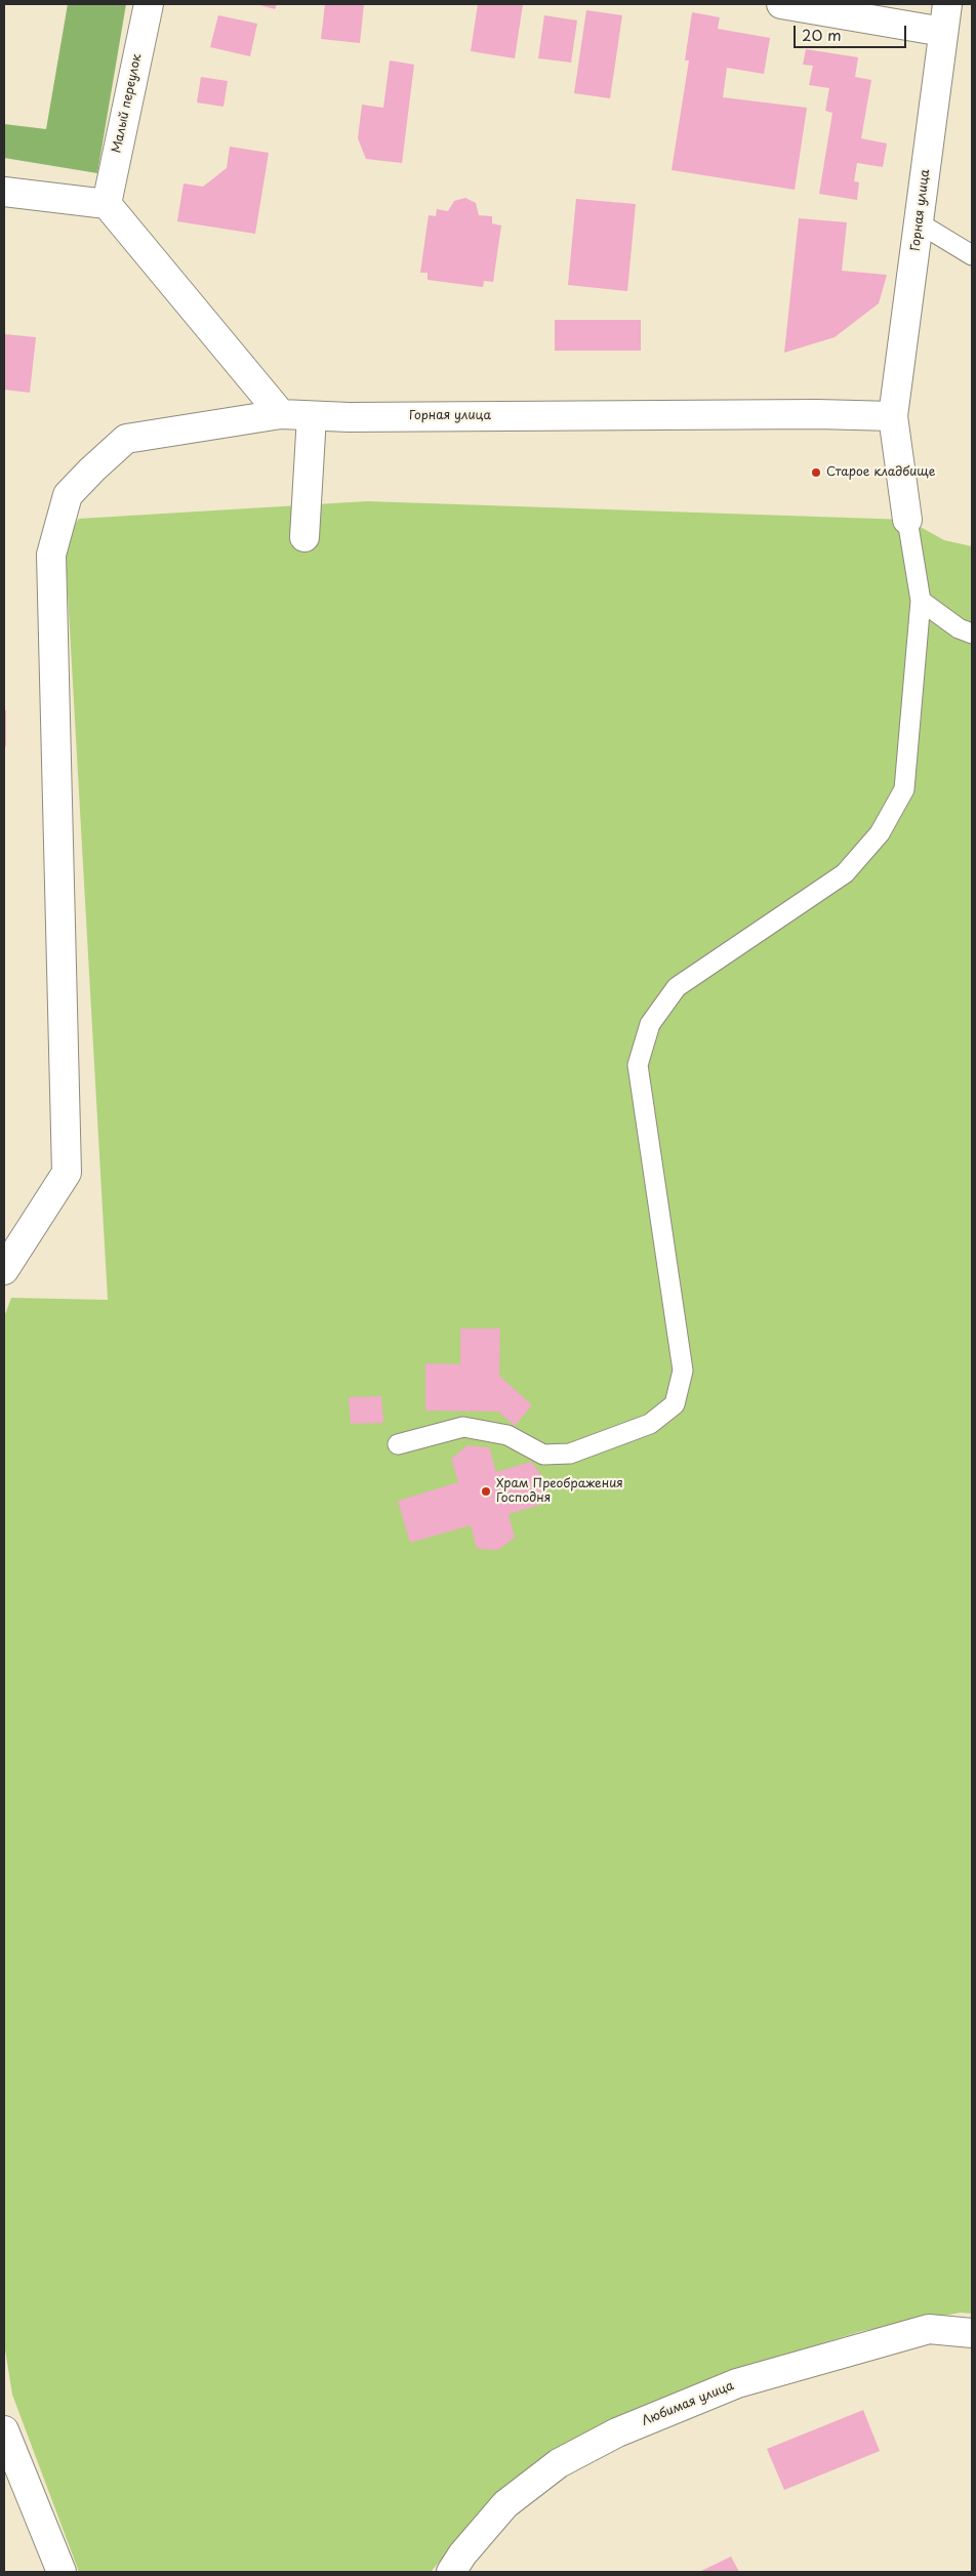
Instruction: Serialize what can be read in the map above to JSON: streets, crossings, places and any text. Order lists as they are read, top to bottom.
{
  "streets": {
    "street": ["Малый переулок", "Горная улица", "Любимая улица"]
  },
  "places": ["Старое кладбище", "Храм Преображения Господня"],
  "scale_bar": "20 m"
}
